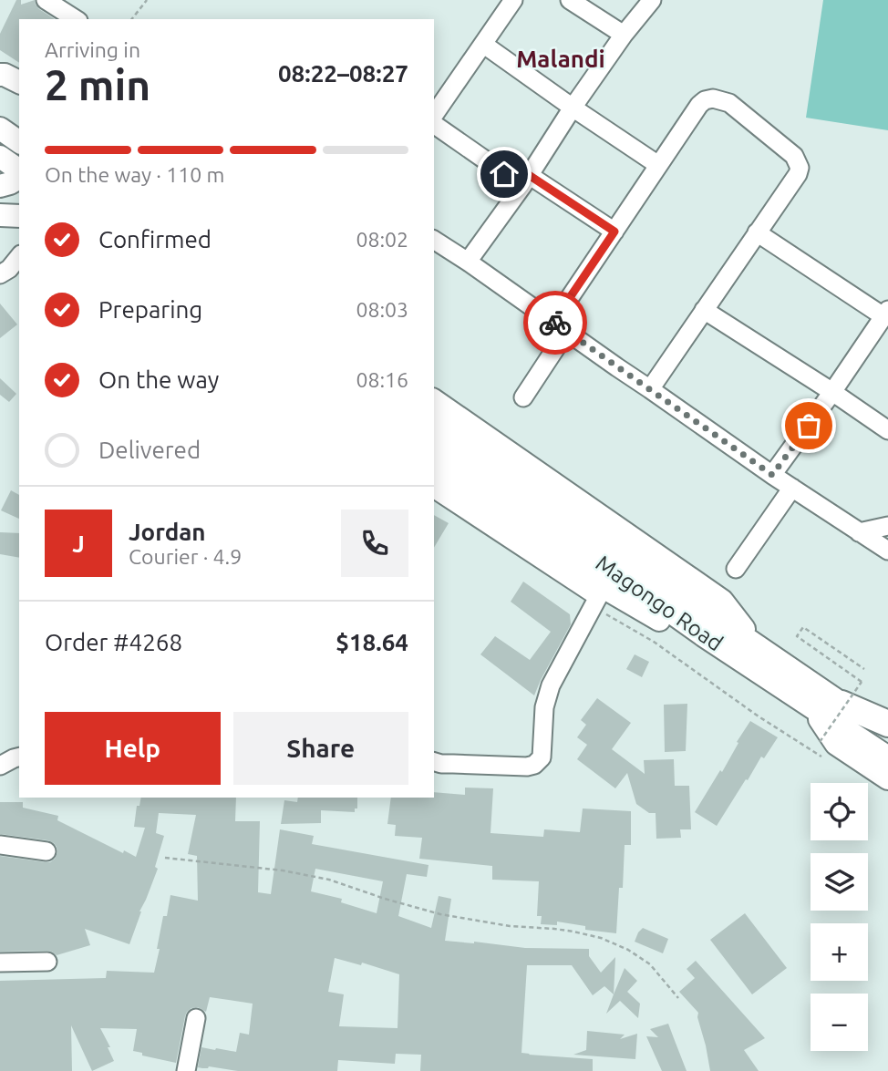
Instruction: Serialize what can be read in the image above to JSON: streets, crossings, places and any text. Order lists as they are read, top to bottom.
{
  "streets": {
    "main road": ["Magongo Road"]
  },
  "districts": ["Malandi"],
  "page": {
    "heading": ["2 min", "Arriving in", "08:22–08:27"],
    "panel": [
      "Jordan",
      "Courier · 4.9",
      "Order #4268",
      "$18.64"
    ],
    "bar": "On the way · 110 m",
    "list": [
      ["Confirmed", "08:02"],
      ["Preparing", "08:03"],
      ["On the way", "08:16"],
      "Delivered"
    ],
    "round": "J",
    "buttons": ["Help", "Share"],
    "map_buttons": ["+", "−"]
  }
}
